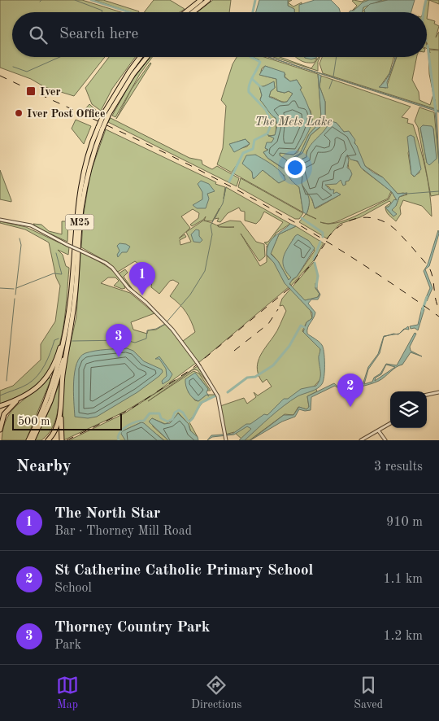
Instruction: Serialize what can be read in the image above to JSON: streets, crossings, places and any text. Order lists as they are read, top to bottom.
{
  "streets": {
    "highway": ["M25"]
  },
  "water": ["The Mets Lake"],
  "places": {
    "transit": ["Iver"],
    "other": ["Iver Post Office"]
  },
  "scale_bar": "500 m",
  "page": {
    "search": "Search here",
    "pins": ["1", "3", "2"],
    "scale": "500 m",
    "heading": ["Nearby", "3 results"],
    "list": [
      {
        "mark": "1",
        "name": "The North Star",
        "note": "Bar · Thorney Mill Road",
        "value": "910 m"
      },
      {
        "mark": "2",
        "name": "St Catherine Catholic Primary School",
        "note": "School",
        "value": "1.1 km"
      },
      {
        "mark": "3",
        "name": "Thorney Country Park",
        "note": "Park",
        "value": "1.2 km"
      }
    ],
    "nav": ["Map", "Directions", "Saved"]
  }
}
